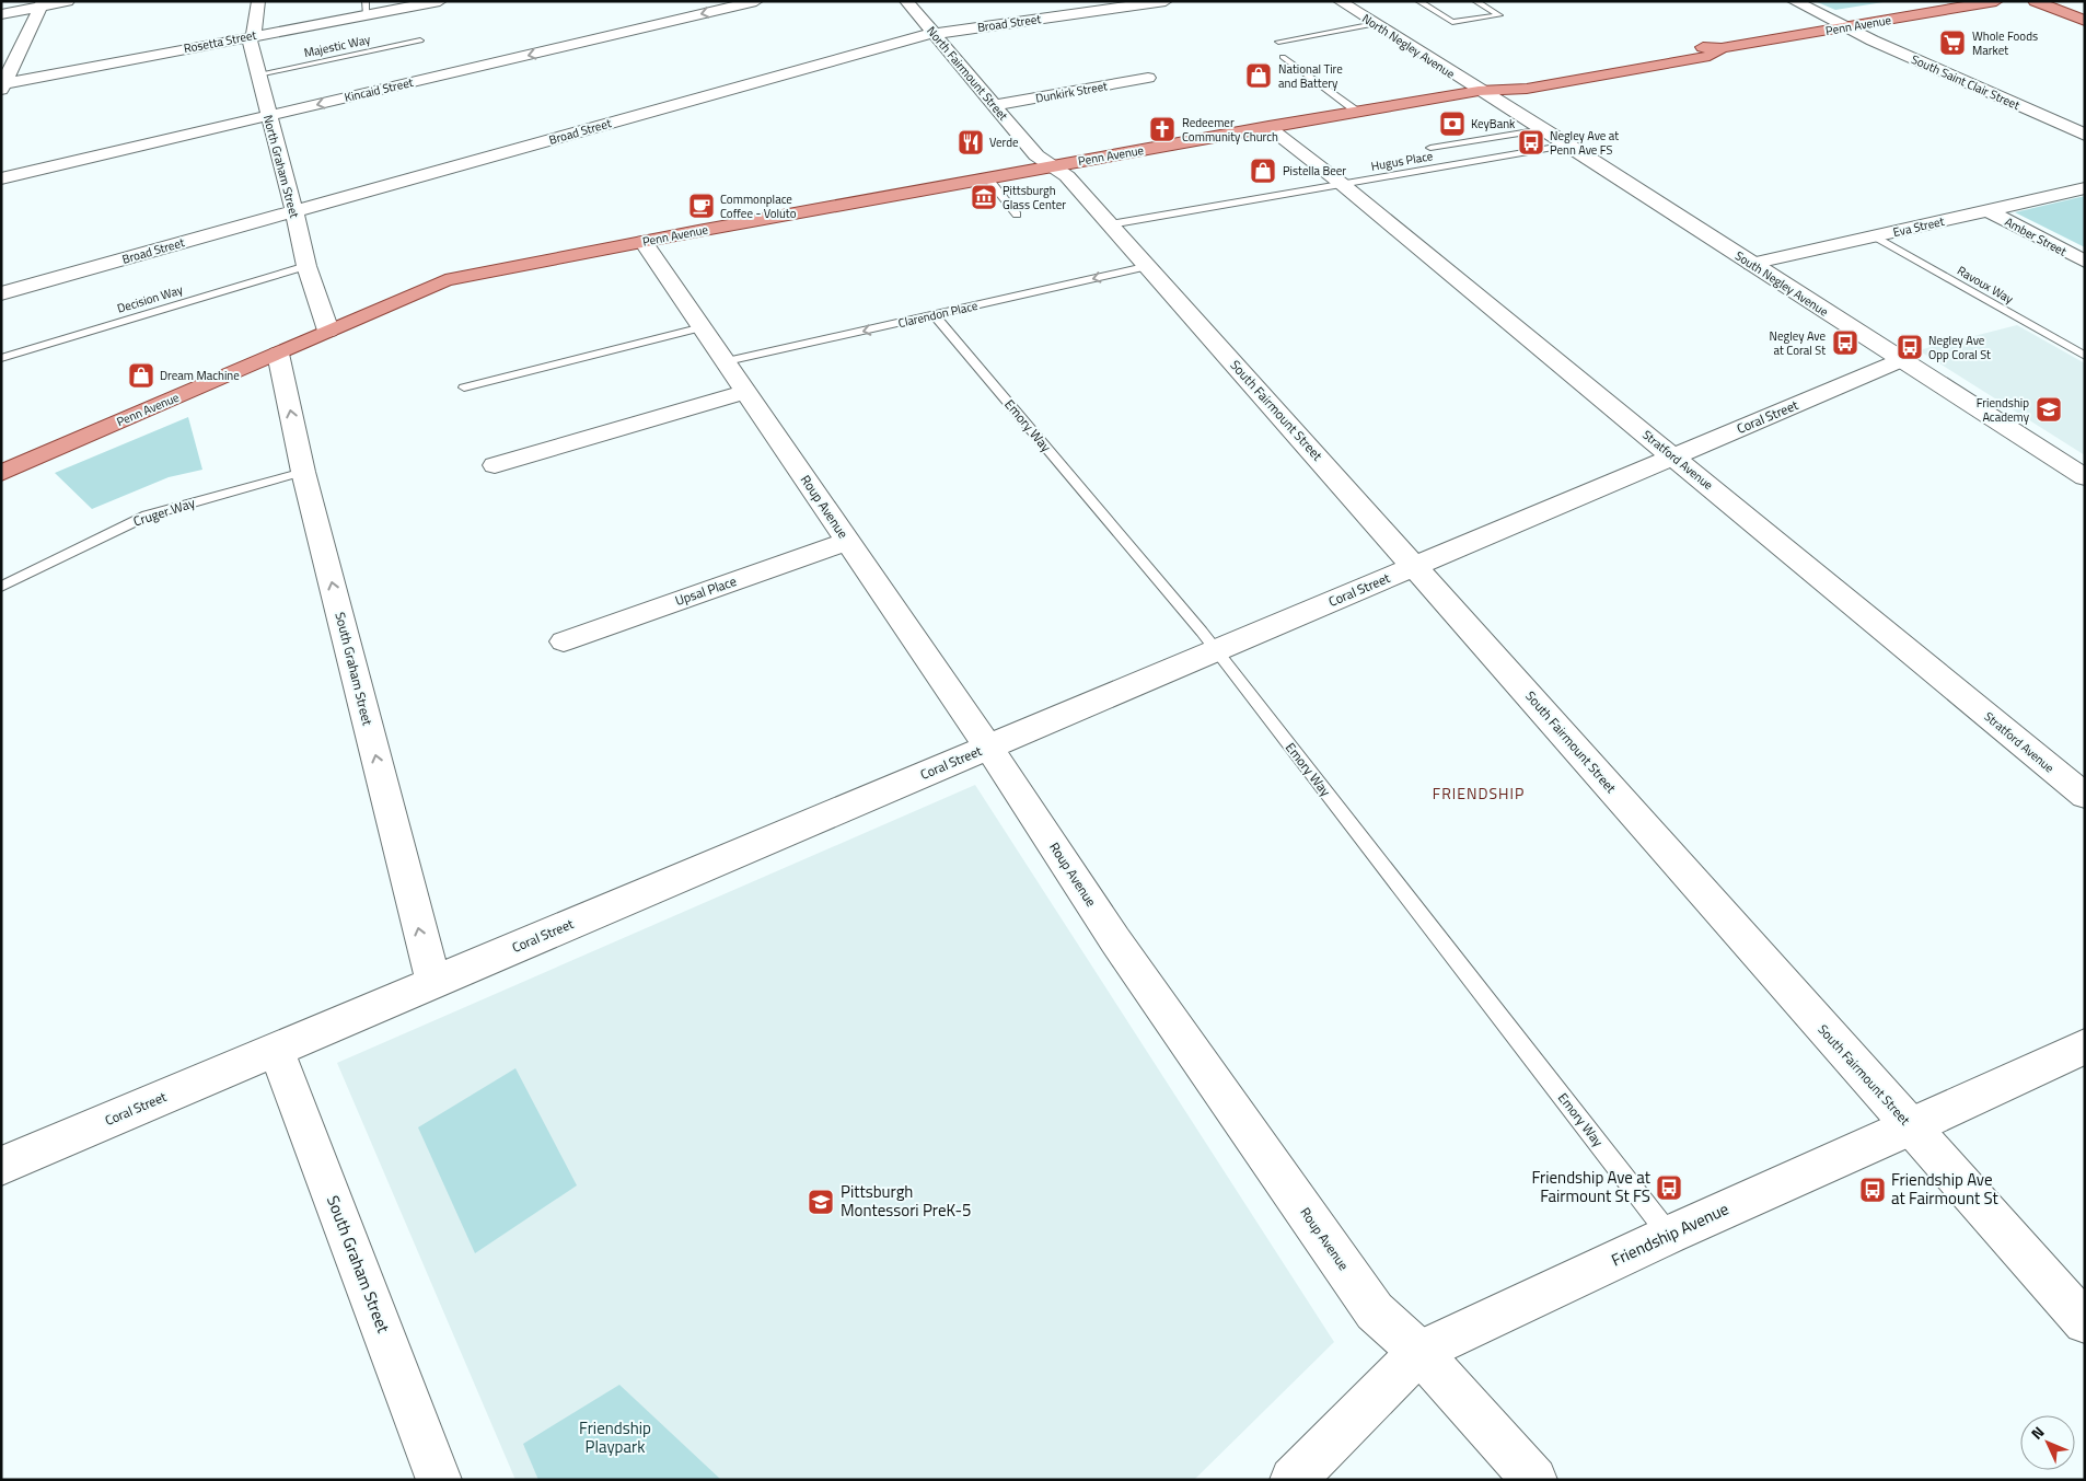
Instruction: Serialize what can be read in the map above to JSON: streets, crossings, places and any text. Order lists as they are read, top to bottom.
{
  "streets": {
    "main road": ["Penn Avenue"],
    "street": [
      "Broad Street",
      "Rosetta Street",
      "North Negley Avenue",
      "North Fairmount Street",
      "South Saint Clair Street",
      "Kincaid Street",
      "Dunkirk Street",
      "North Graham Street",
      "Eva Street",
      "Amber Street",
      "South Negley Avenue",
      "South Fairmount Street",
      "Coral Street",
      "Stratford Avenue",
      "Roup Avenue",
      "Upsal Place",
      "South Graham Street",
      "Friendship Avenue"
    ],
    "lane": [
      "Majestic Way",
      "Hugus Place",
      "Ravoux Way",
      "Decision Way",
      "Clarendon Place",
      "Emory Way",
      "Cruger Way"
    ]
  },
  "crossings": [
    ["Broad Street", "North Fairmount Street"],
    ["Broad Street", "North Graham Street"],
    ["Penn Avenue", "North Negley Avenue"],
    ["Penn Avenue", "North Fairmount Street"],
    ["Penn Avenue", "South Saint Clair Street"],
    ["Penn Avenue", "North Graham Street"],
    ["Penn Avenue", "South Negley Avenue"],
    ["Penn Avenue", "South Fairmount Street"],
    ["Penn Avenue", "Stratford Avenue"],
    ["Penn Avenue", "Roup Avenue"],
    ["Penn Avenue", "South Graham Street"],
    ["Rosetta Street", "North Graham Street"],
    ["Majestic Way", "North Graham Street"],
    ["North Negley Avenue", "South Negley Avenue"],
    ["North Fairmount Street", "Dunkirk Street"],
    ["North Fairmount Street", "South Fairmount Street"],
    ["Kincaid Street", "North Graham Street"],
    ["Hugus Place", "South Negley Avenue"],
    ["Hugus Place", "South Fairmount Street"],
    ["Hugus Place", "Stratford Avenue"],
    ["North Graham Street", "Decision Way"],
    ["Eva Street", "Amber Street"],
    ["Eva Street", "South Negley Avenue"],
    ["Eva Street", "Ravoux Way"],
    ["South Negley Avenue", "Coral Street"],
    ["Clarendon Place", "South Fairmount Street"],
    ["Clarendon Place", "Emory Way"],
    ["Clarendon Place", "Roup Avenue"],
    ["South Fairmount Street", "Coral Street"],
    ["South Fairmount Street", "Friendship Avenue"],
    ["Coral Street", "Emory Way"],
    ["Coral Street", "Stratford Avenue"],
    ["Coral Street", "Roup Avenue"],
    ["Coral Street", "South Graham Street"],
    ["Emory Way", "Friendship Avenue"],
    ["Roup Avenue", "Upsal Place"],
    ["Roup Avenue", "Friendship Avenue"],
    ["Cruger Way", "South Graham Street"]
  ],
  "one_way": ["Kincaid Street", "Clarendon Place", "South Graham Street"],
  "districts": ["FRIENDSHIP"],
  "parks": ["Friendship Playpark"],
  "places": {
    "supermarket": ["Whole Foods Market"],
    "shop": ["National Tire and Battery", "Pistella Beer", "Dream Machine"],
    "bank": ["KeyBank"],
    "church": ["Redeemer Community Church"],
    "restaurant": ["Verde"],
    "bus stop": [
      "Negley Ave at Penn Ave FS",
      "Negley Ave at Coral St",
      "Negley Ave Opp Coral St",
      "Friendship Ave at Fairmount St FS",
      "Friendship Ave at Fairmount St"
    ],
    "museum": ["Pittsburgh Glass Center"],
    "cafe": ["Commonplace Coffee - Voluto"],
    "school or university": ["Friendship Academy", "Pittsburgh Montessori PreK-5"]
  },
  "north": "top left"
}
